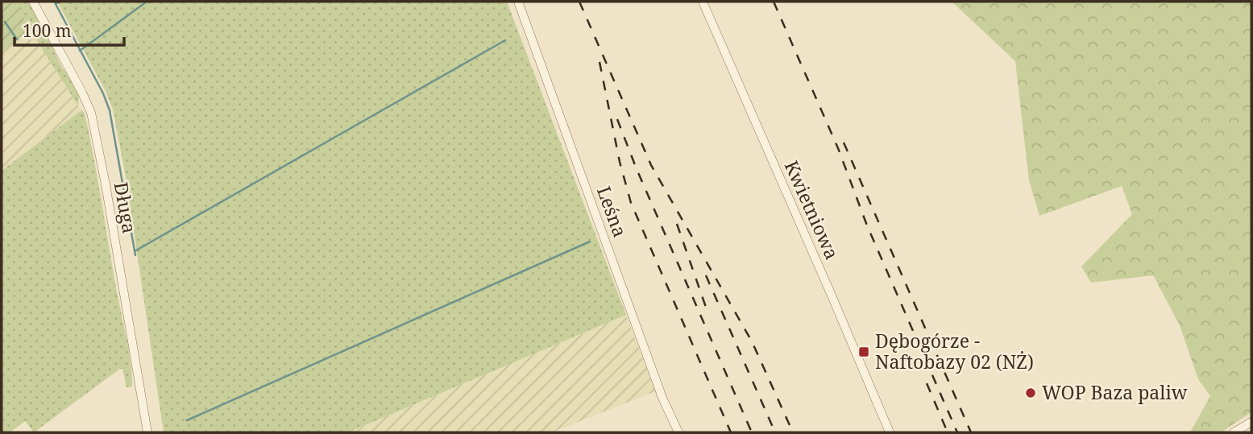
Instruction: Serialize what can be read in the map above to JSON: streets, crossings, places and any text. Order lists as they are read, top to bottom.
{
  "streets": {
    "street": ["Długa", "Kwietniowa", "Leśna"]
  },
  "places": {
    "transit": ["Dębogórze - Naftobazy 02 (NŻ)"],
    "other": ["WOP Baza paliw"]
  },
  "scale_bar": "100 m"
}
